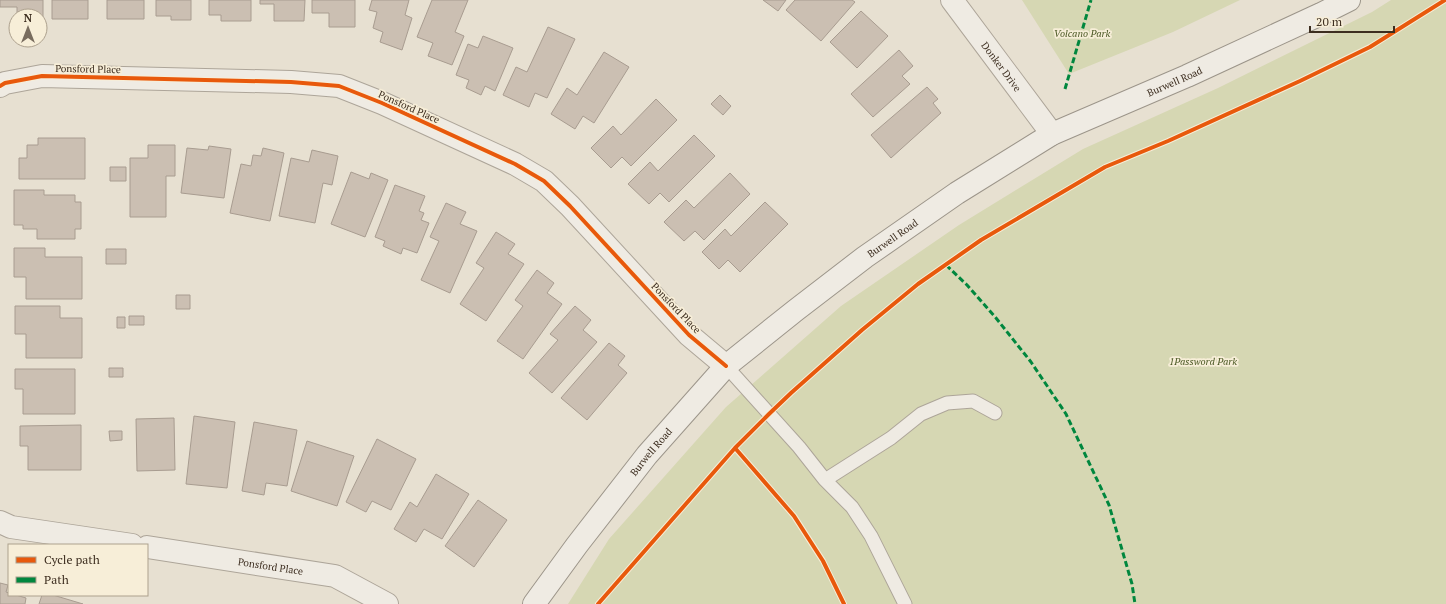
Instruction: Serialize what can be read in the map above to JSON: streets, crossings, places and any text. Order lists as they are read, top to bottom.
{
  "streets": {
    "street": ["Donker Drive", "Ponsford Place", "Burwell Road"]
  },
  "crossings": [
    ["Donker Drive", "Burwell Road"],
    ["Ponsford Place", "Burwell Road"]
  ],
  "parks": ["Volcano Park", "1Password Park"],
  "legend": ["Cycle path", "Path"],
  "scale_bar": "20 m",
  "north": "top"
}
